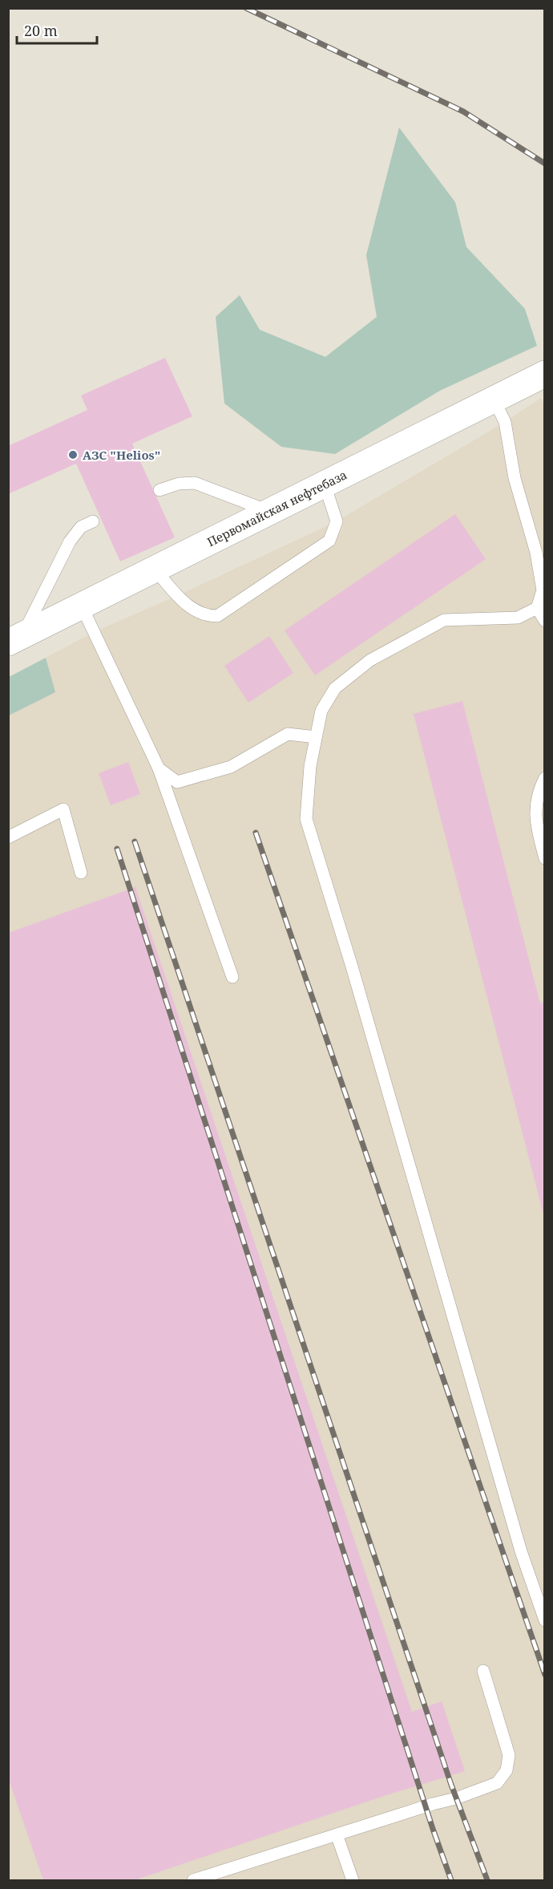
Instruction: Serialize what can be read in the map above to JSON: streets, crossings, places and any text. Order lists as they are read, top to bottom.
{
  "streets": {
    "main road": ["Первомайская нефтебаза"]
  },
  "places": ["АЗС \"Helios\""],
  "scale_bar": "20 m"
}
